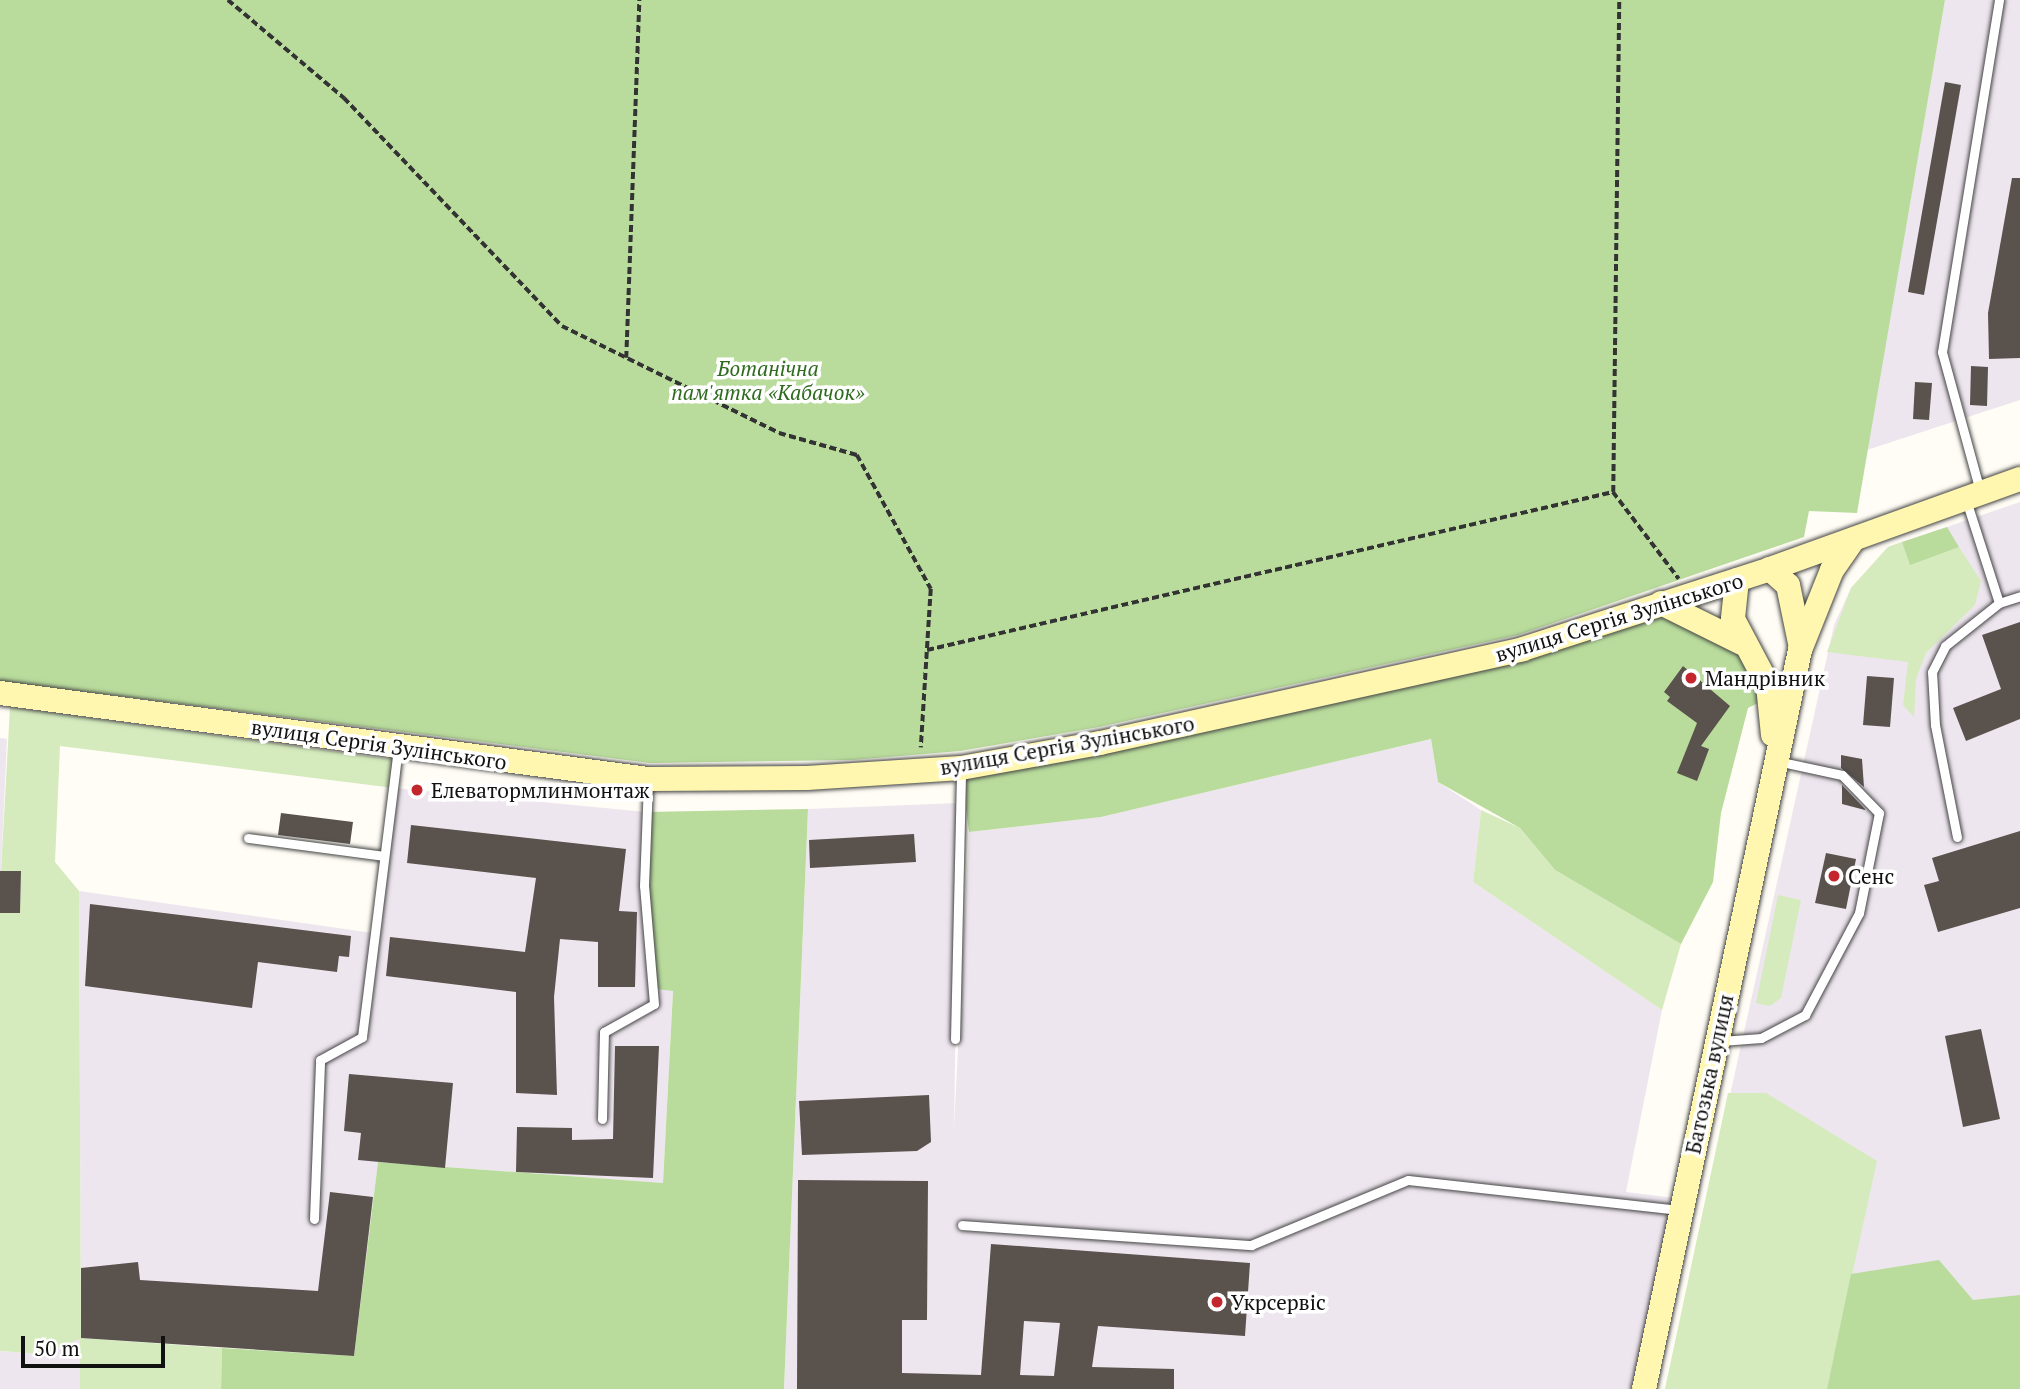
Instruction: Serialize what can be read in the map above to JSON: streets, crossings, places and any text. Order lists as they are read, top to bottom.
{
  "streets": {
    "street": ["вулиця Сергія Зулінського", "Батозька вулиця"]
  },
  "crossings": [
    ["вулиця Сергія Зулінського", "Батозька вулиця"]
  ],
  "parks": ["Ботанічна пам'ятка «Кабачок»"],
  "places": [
    "Мандрівник",
    "Елеватормлинмонтаж",
    "Сенс",
    "Укрсервіс"
  ],
  "scale_bar": "50 m"
}
